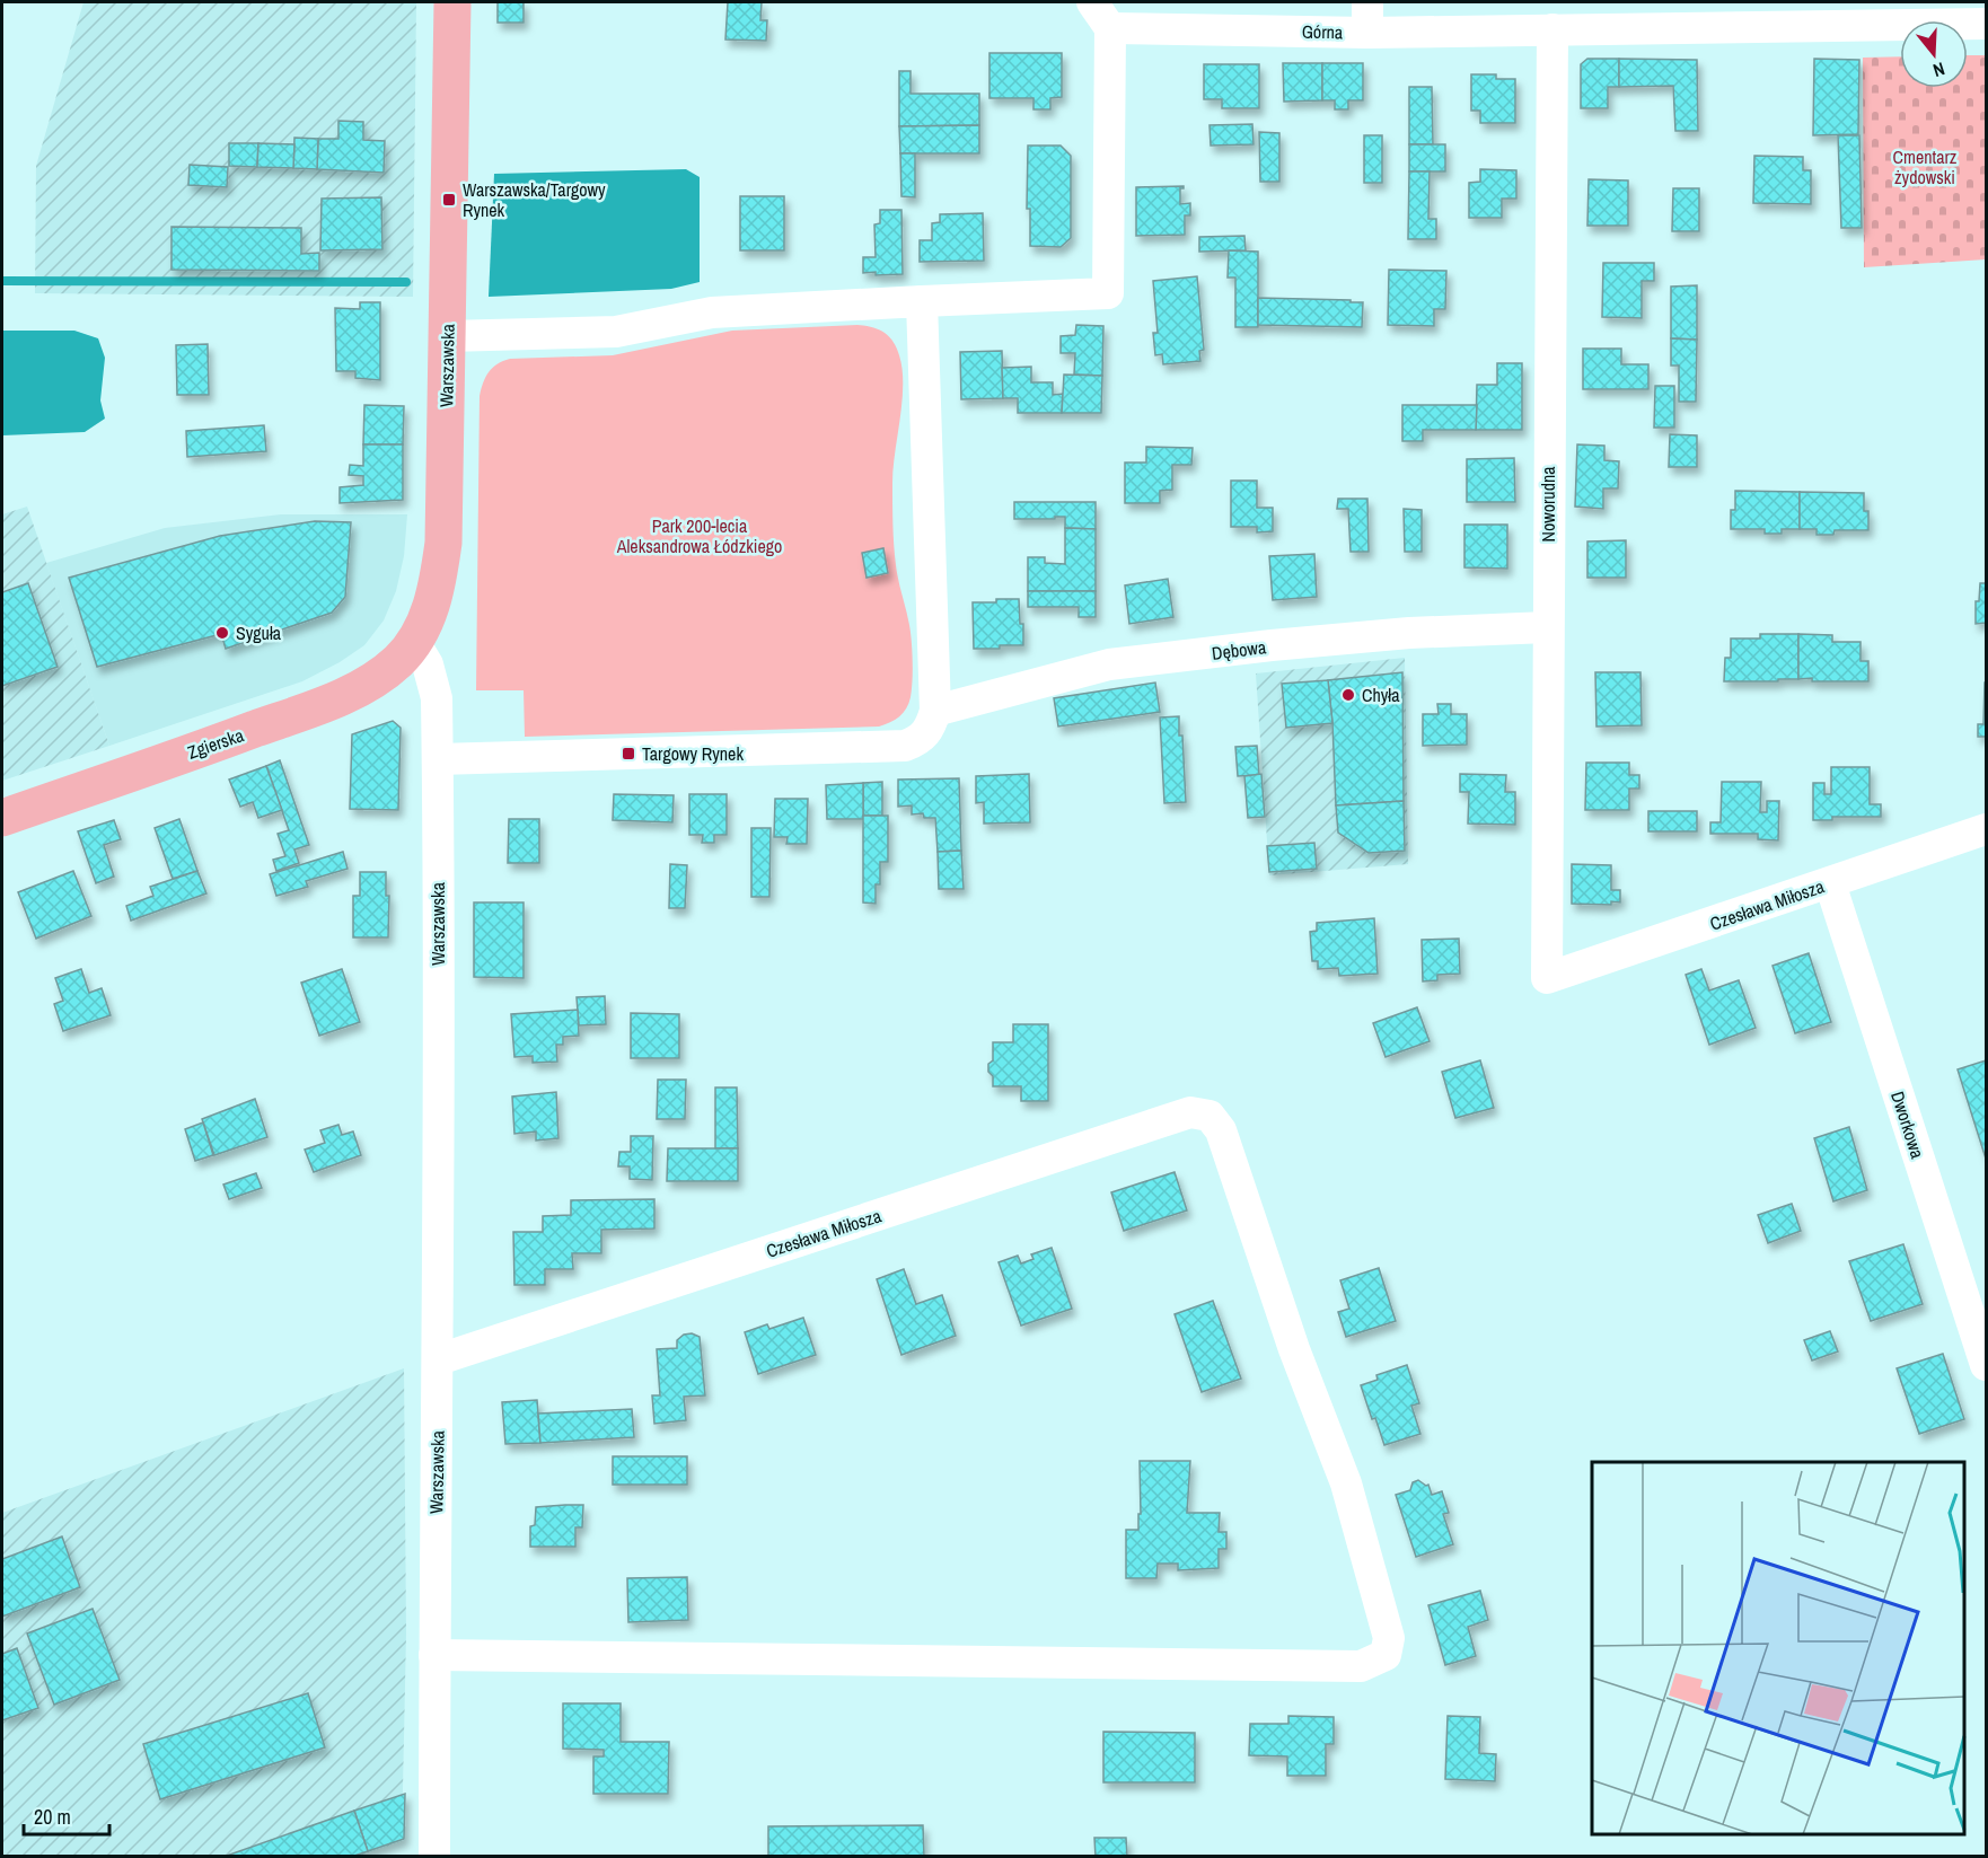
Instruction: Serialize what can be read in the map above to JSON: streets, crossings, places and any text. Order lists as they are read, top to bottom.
{
  "streets": {
    "main road": ["Warszawska", "Zgierska"],
    "street": [
      "Górna",
      "Noworudna",
      "Dębowa",
      "Czesława Miłosza",
      "Dworkowa"
    ]
  },
  "crossings": [
    ["Górna", "Noworudna"],
    ["Warszawska", "Zgierska"],
    ["Warszawska", "Czesława Miłosza"],
    ["Noworudna", "Dębowa"],
    ["Noworudna", "Czesława Miłosza"],
    ["Czesława Miłosza", "Dworkowa"]
  ],
  "parks": ["Cmentarz żydowski", "Park 200-lecia Aleksandrowa Łódzkiego"],
  "places": {
    "transit": ["Warszawska/Targowy Rynek", "Targowy Rynek"],
    "other": ["Syguła", "Chyła"]
  },
  "scale_bar": "20 m",
  "north": "bottom"
}
